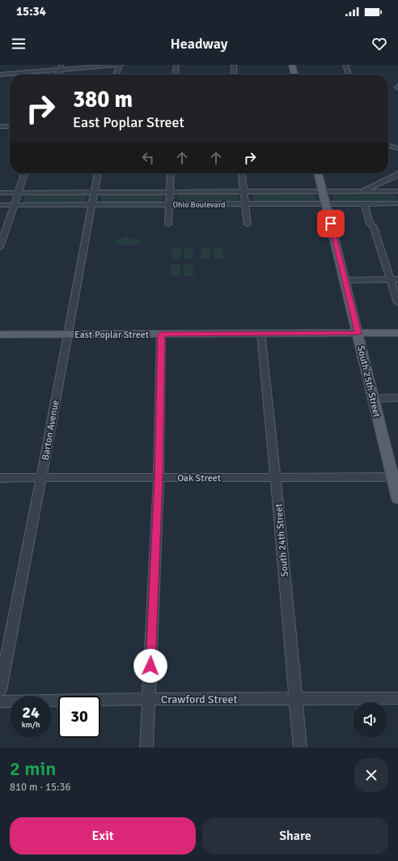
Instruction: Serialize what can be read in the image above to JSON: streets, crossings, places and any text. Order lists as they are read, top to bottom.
{
  "streets": {
    "main road": ["East Poplar Street", "South 25th Street"],
    "street": [
      "Ohio Boulevard",
      "Barton Avenue",
      "Oak Street",
      "South 24th Street",
      "Crawford Street"
    ]
  },
  "crossings": [
    ["Ohio Boulevard", "South 25th Street"],
    ["Ohio Boulevard", "Barton Avenue"],
    ["East Poplar Street", "South 25th Street"],
    ["East Poplar Street", "Barton Avenue"],
    ["East Poplar Street", "South 24th Street"],
    ["South 25th Street", "Oak Street"],
    ["Barton Avenue", "Oak Street"],
    ["Oak Street", "South 24th Street"],
    ["South 24th Street", "Crawford Street"]
  ],
  "page": {
    "status": "15:34",
    "header": "Headway",
    "turn": ["380 m", "East Poplar Street"],
    "speed": "24 km/h",
    "limit": "30",
    "heading": ["2 min", "810 m · 15:36"],
    "buttons": ["Exit", "Share"]
  }
}
